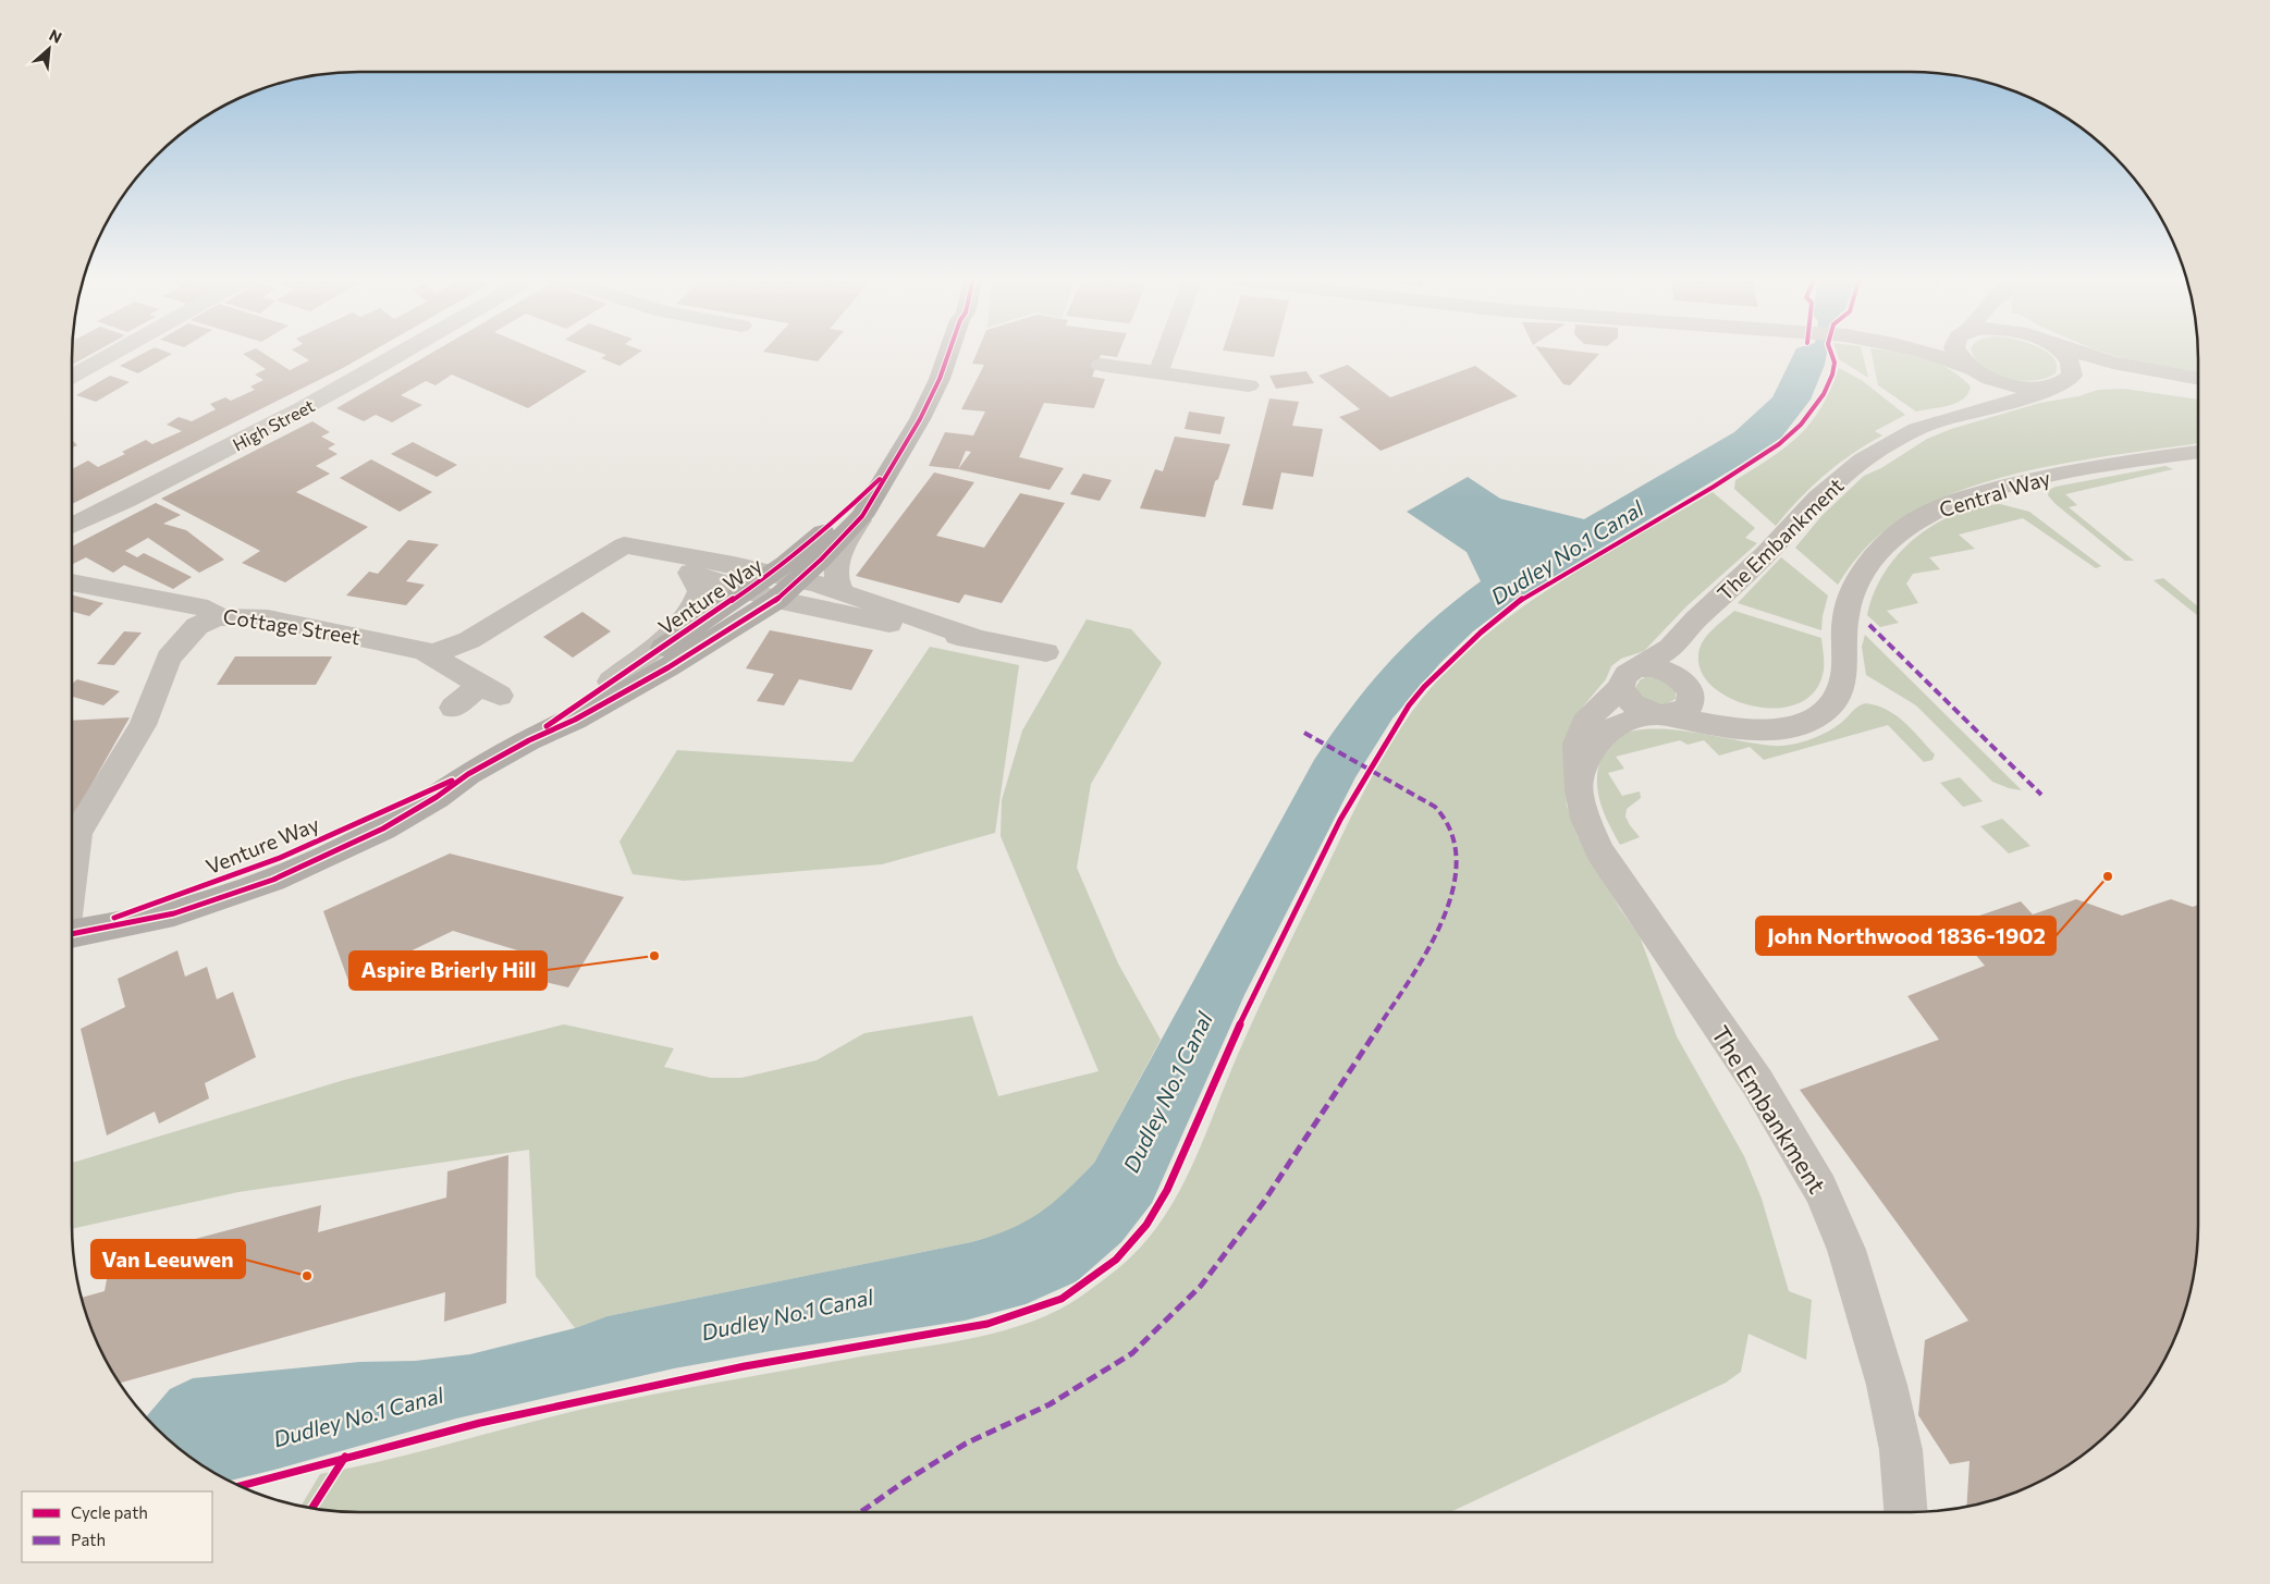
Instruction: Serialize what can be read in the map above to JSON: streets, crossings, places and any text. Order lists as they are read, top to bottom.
{
  "streets": {
    "main road": ["Venture Way"],
    "street": [
      "High Street",
      "Central Way",
      "The Embankment",
      "Cottage Street"
    ]
  },
  "crossings": [
    ["Central Way", "The Embankment"]
  ],
  "water": ["Dudley No.1 Canal"],
  "places": ["John Northwood 1836-1902", "Aspire Brierly Hill", "Van Leeuwen"],
  "legend": ["Cycle path", "Path"],
  "north": "top right"
}
